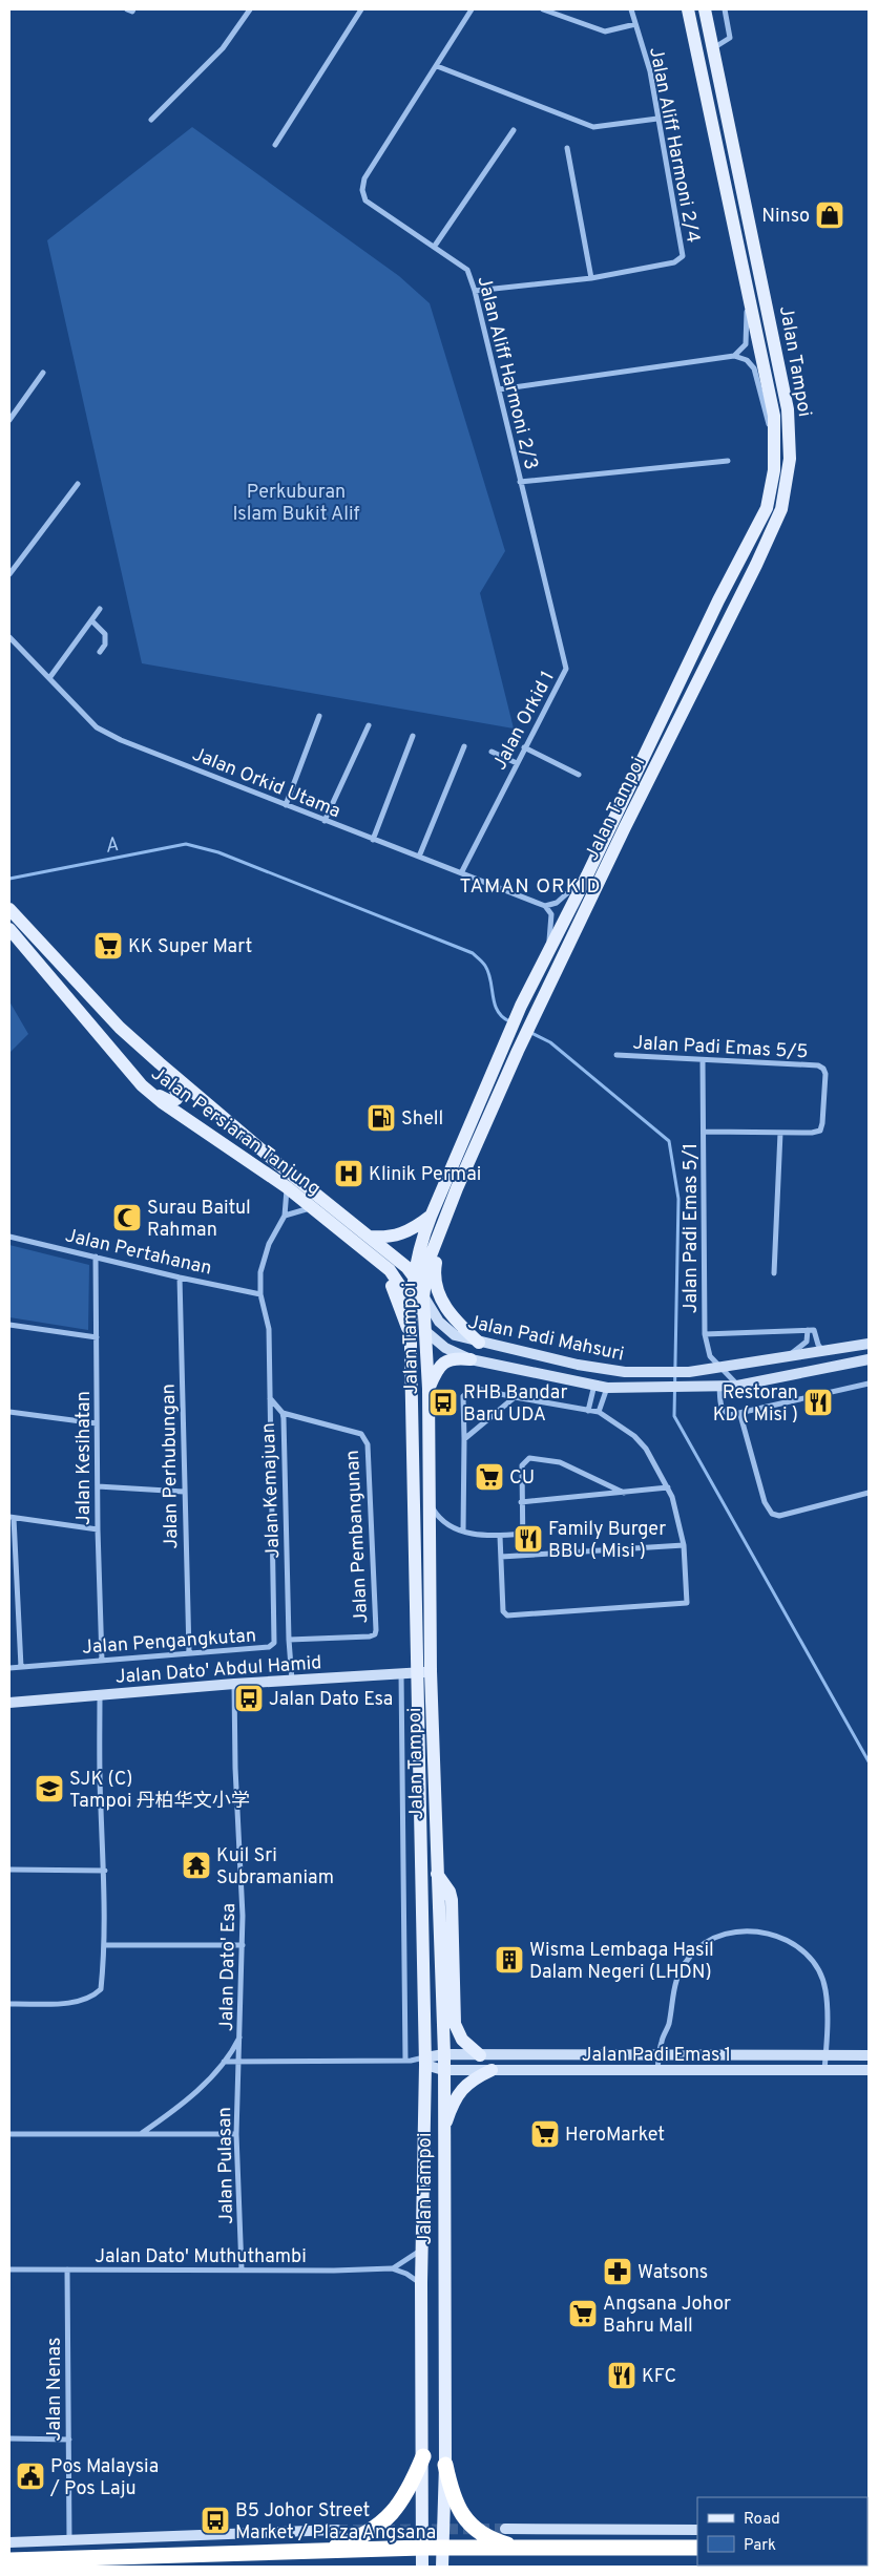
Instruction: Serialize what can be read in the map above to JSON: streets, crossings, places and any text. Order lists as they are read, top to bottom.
{
  "streets": {
    "main road": ["Jalan Tampoi", "Jalan Persiaran Tanjung"],
    "street": [
      "Jalan Aliff Harmoni 2/4",
      "Jalan Aliff Harmoni 2/3",
      "Jalan Orkid 1",
      "Jalan Orkid Utama",
      "Jalan Padi Emas 5/5",
      "Jalan Padi Emas 5/1",
      "Jalan Pertahanan",
      "Jalan Padi Mahsuri",
      "Jalan Kesihatan",
      "Jalan Perhubungan",
      "Jalan Kemajuan",
      "Jalan Pembangunan",
      "Jalan Pengangkutan",
      "Jalan Dato' Abdul Hamid",
      "Jalan Dato' Esa",
      "Jalan Padi Emas 1",
      "Jalan Pulasan",
      "Jalan Dato' Muthuthambi",
      "Jalan Nenas"
    ]
  },
  "crossings": [
    ["Jalan Tampoi", "Jalan Persiaran Tanjung"],
    ["Jalan Tampoi", "Jalan Padi Mahsuri"],
    ["Jalan Tampoi", "Jalan Dato' Abdul Hamid"],
    ["Jalan Tampoi", "Jalan Padi Emas 1"],
    ["Jalan Tampoi", "Jalan Dato' Muthuthambi"],
    ["Jalan Aliff Harmoni 2/3", "Jalan Orkid 1"],
    ["Jalan Orkid 1", "Jalan Orkid Utama"],
    ["Jalan Padi Emas 5/5", "Jalan Padi Emas 5/1"],
    ["Jalan Persiaran Tanjung", "Jalan Padi Mahsuri"],
    ["Jalan Persiaran Tanjung", "Jalan Kemajuan"],
    ["Jalan Padi Emas 5/1", "Jalan Padi Mahsuri"],
    ["Jalan Pertahanan", "Jalan Kesihatan"],
    ["Jalan Pertahanan", "Jalan Perhubungan"],
    ["Jalan Pertahanan", "Jalan Kemajuan"],
    ["Jalan Kesihatan", "Jalan Pengangkutan"],
    ["Jalan Perhubungan", "Jalan Pengangkutan"],
    ["Jalan Kemajuan", "Jalan Pembangunan"],
    ["Jalan Kemajuan", "Jalan Pengangkutan"],
    ["Jalan Kemajuan", "Jalan Dato' Abdul Hamid"],
    ["Jalan Dato' Abdul Hamid", "Jalan Dato' Esa"],
    ["Jalan Dato' Esa", "Jalan Pulasan"],
    ["Jalan Pulasan", "Jalan Dato' Muthuthambi"],
    ["Jalan Dato' Muthuthambi", "Jalan Nenas"]
  ],
  "districts": ["TAMAN ORKID"],
  "water": ["A"],
  "parks": ["Perkuburan Islam Bukit Alif"],
  "places": {
    "shop": ["Ninso"],
    "supermarket": [
      "KK Super Mart",
      "CU",
      "HeroMarket",
      "Angsana Johor Bahru Mall"
    ],
    "fuel station": ["Shell"],
    "hospital": ["Klinik Permai"],
    "mosque": ["Surau Baitul Rahman"],
    "bus stop": ["RHB Bandar Baru UDA", "Jalan Dato Esa", "B5 Johor Street Market / Plaza Angsana"],
    "restaurant": ["Restoran KD ( Misi )", "Family Burger BBU ( Misi )", "KFC"],
    "school or university": ["SJK (C) Tampoi 丹柏华文小学"],
    "temple": ["Kuil Sri Subramaniam"],
    "building": ["Wisma Lembaga Hasil Dalam Negeri (LHDN)"],
    "pharmacy": ["Watsons"],
    "public building": ["Pos Malaysia / Pos Laju"]
  },
  "legend": ["Road", "Park"]
}
